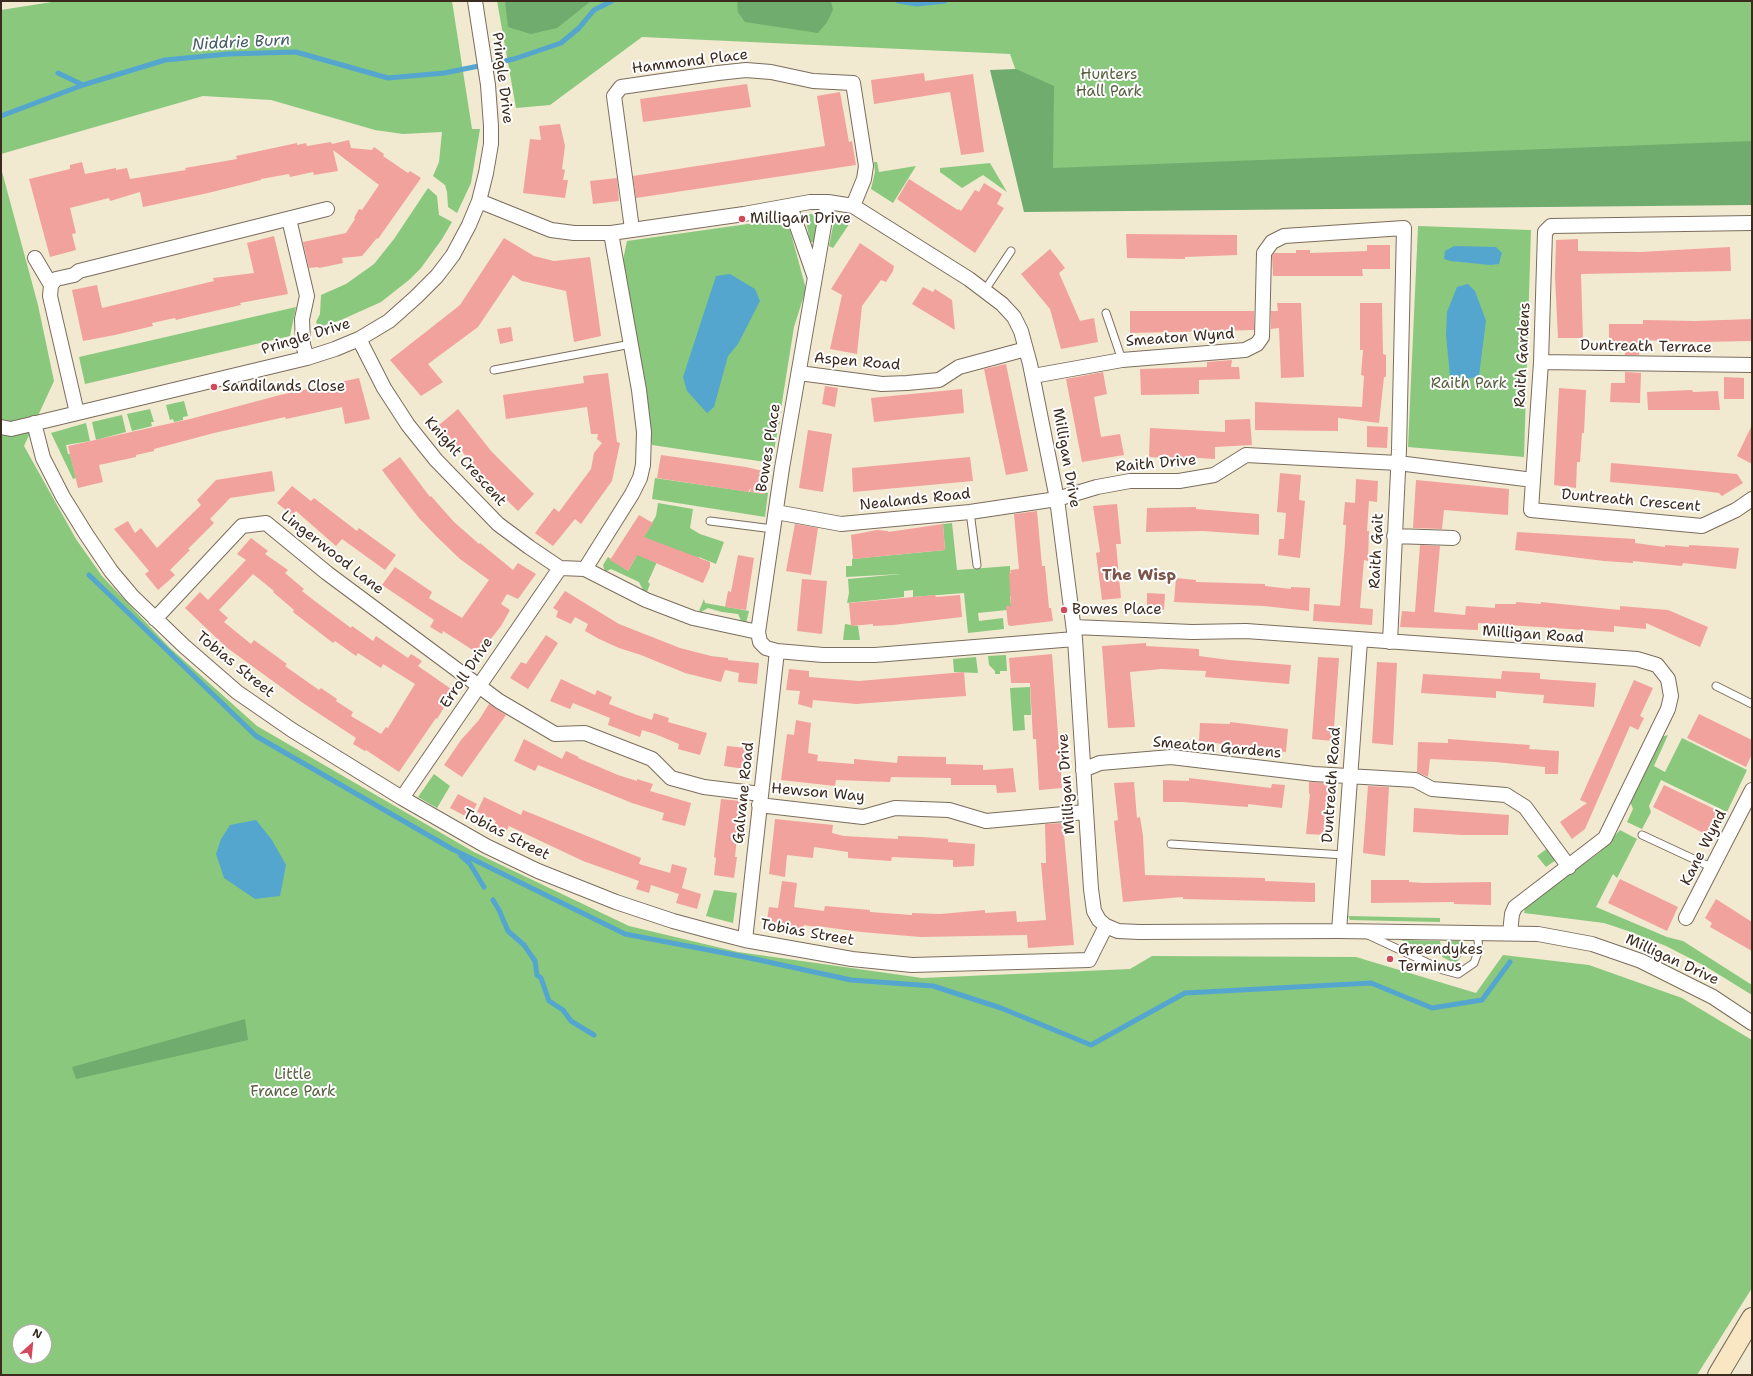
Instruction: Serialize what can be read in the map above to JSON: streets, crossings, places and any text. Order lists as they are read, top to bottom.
{
  "streets": {
    "street": [
      "Hammond Place",
      "Pringle Drive",
      "Smeaton Wynd",
      "Duntreath Terrace",
      "Raith Gardens",
      "Aspen Road",
      "Bowes Place",
      "Milligan Drive",
      "Knight Crescent",
      "Raith Drive",
      "Nealands Road",
      "Duntreath Crescent",
      "Raith Gait",
      "Lingerwood Lane",
      "Milligan Road",
      "Tobias Street",
      "Erroll Drive",
      "Smeaton Gardens",
      "Duntreath Road",
      "Galvane Road",
      "Hewson Way",
      "Kane Wynd"
    ]
  },
  "crossings": [
    ["Hammond Place", "Milligan Drive"],
    ["Pringle Drive", "Milligan Drive"],
    ["Pringle Drive", "Knight Crescent"],
    ["Pringle Drive", "Tobias Street"],
    ["Smeaton Wynd", "Milligan Drive"],
    ["Smeaton Wynd", "Raith Drive"],
    ["Smeaton Wynd", "Raith Gait"],
    ["Duntreath Terrace", "Raith Gardens"],
    ["Raith Gardens", "Raith Drive"],
    ["Raith Gardens", "Duntreath Crescent"],
    ["Aspen Road", "Bowes Place"],
    ["Aspen Road", "Milligan Drive"],
    ["Bowes Place", "Milligan Drive"],
    ["Bowes Place", "Nealands Road"],
    ["Milligan Drive", "Raith Drive"],
    ["Milligan Drive", "Nealands Road"],
    ["Milligan Drive", "Milligan Road"],
    ["Milligan Drive", "Tobias Street"],
    ["Milligan Drive", "Smeaton Gardens"],
    ["Milligan Drive", "Hewson Way"],
    ["Knight Crescent", "Erroll Drive"],
    ["Raith Drive", "Nealands Road"],
    ["Raith Drive", "Duntreath Crescent"],
    ["Raith Drive", "Raith Gait"],
    ["Raith Gait", "Milligan Road"],
    ["Lingerwood Lane", "Tobias Street"],
    ["Lingerwood Lane", "Erroll Drive"],
    ["Lingerwood Lane", "Galvane Road"],
    ["Lingerwood Lane", "Hewson Way"],
    ["Milligan Road", "Smeaton Gardens"],
    ["Milligan Road", "Duntreath Road"],
    ["Tobias Street", "Erroll Drive"],
    ["Tobias Street", "Galvane Road"],
    ["Smeaton Gardens", "Duntreath Road"],
    ["Galvane Road", "Hewson Way"]
  ],
  "districts": ["The Wisp"],
  "water": ["Niddrie Burn"],
  "parks": ["Hunters Hall Park", "Raith Park", "Little France Park"],
  "places": [
    "Milligan Drive",
    "Sandilands Close",
    "Bowes Place",
    "Greendykes Terminus"
  ],
  "north": "top right"
}
